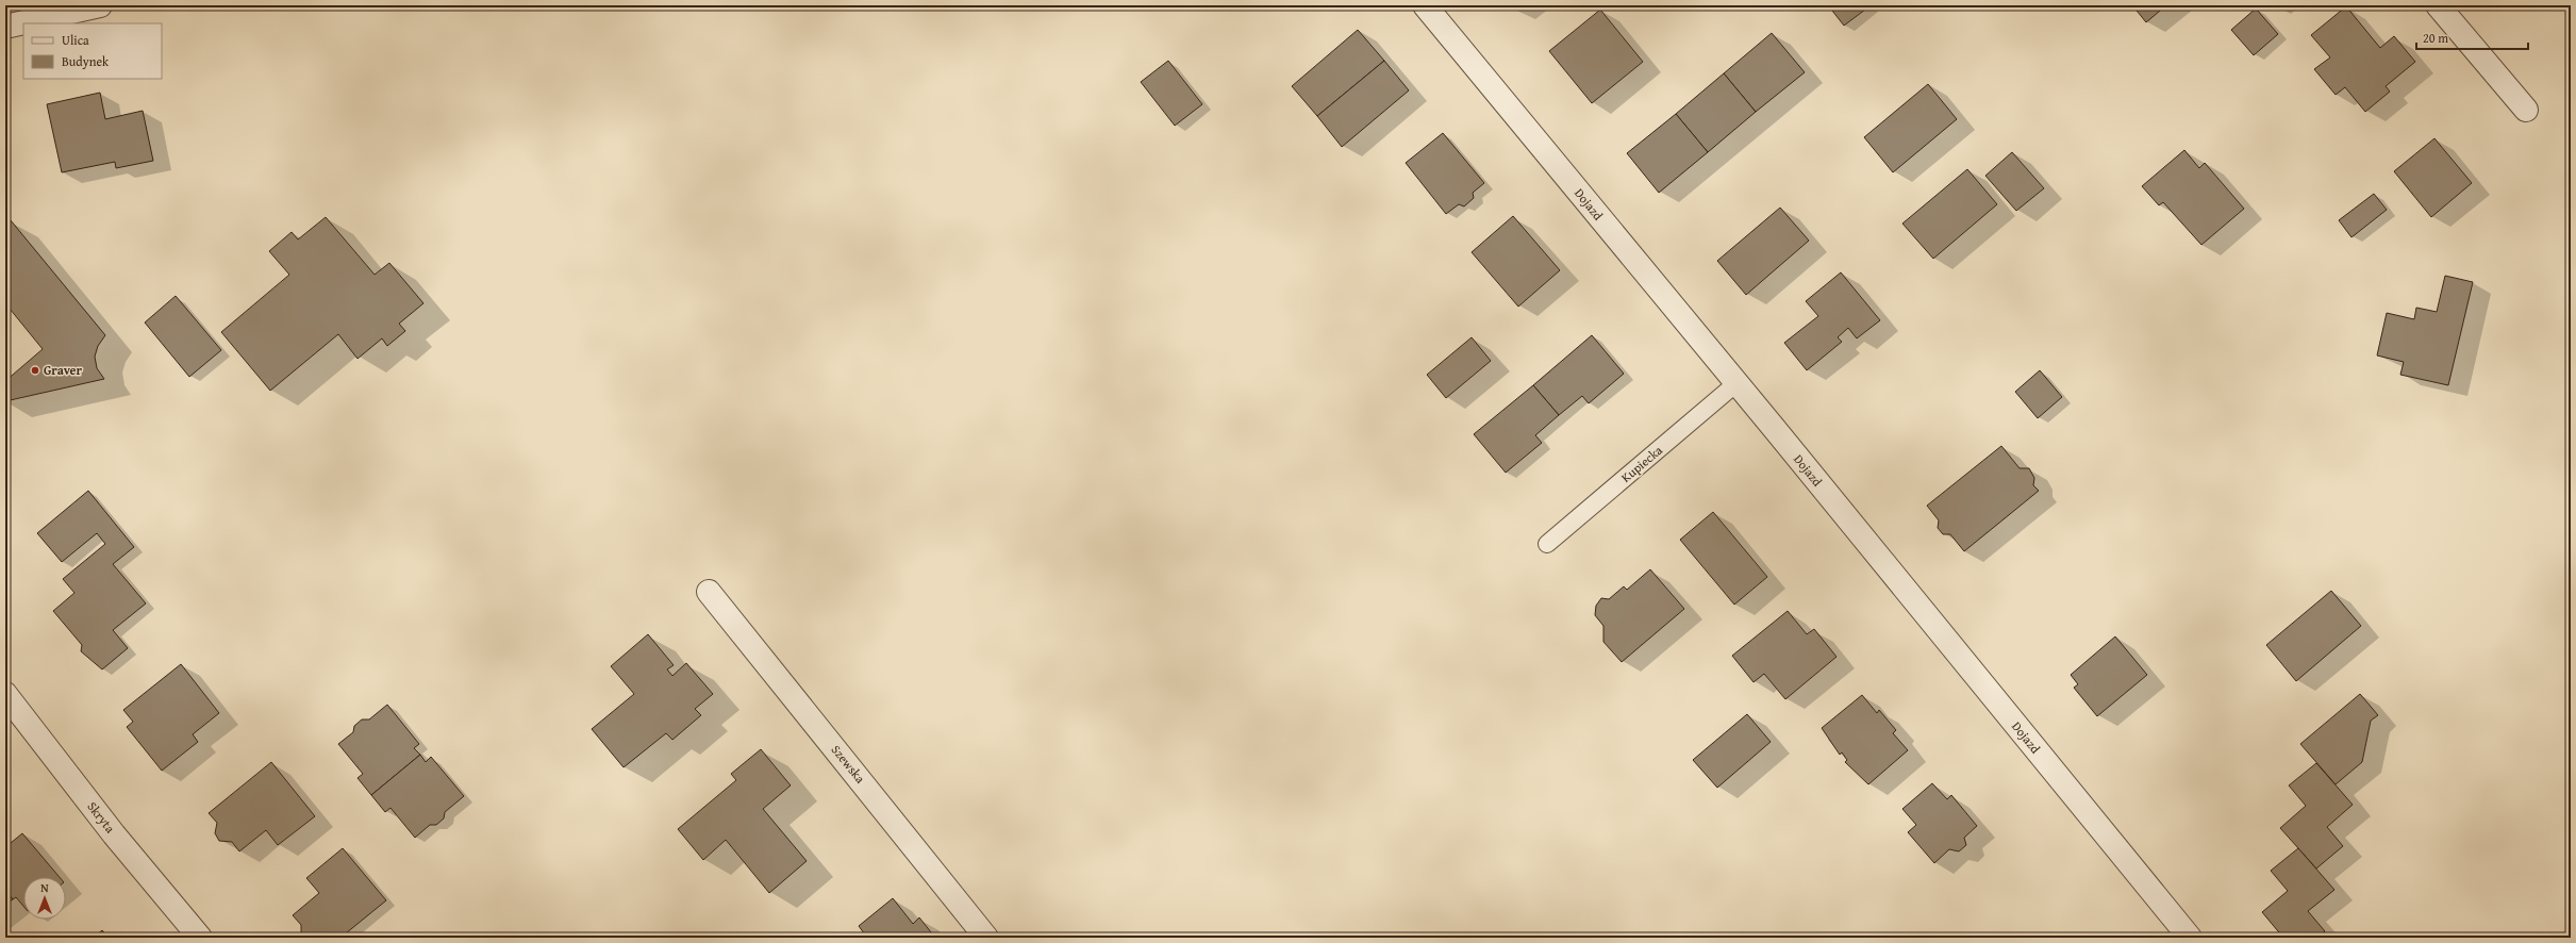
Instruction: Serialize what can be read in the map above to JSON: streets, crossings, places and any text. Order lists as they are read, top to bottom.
{
  "streets": {
    "street": ["Dojazd", "Szewska", "Skryta"],
    "lane": ["Kupiecka"]
  },
  "crossings": [
    ["Dojazd", "Kupiecka"]
  ],
  "places": ["Graver"],
  "legend": ["Ulica", "Budynek"],
  "scale_bar": "20 m",
  "north": "top"
}
